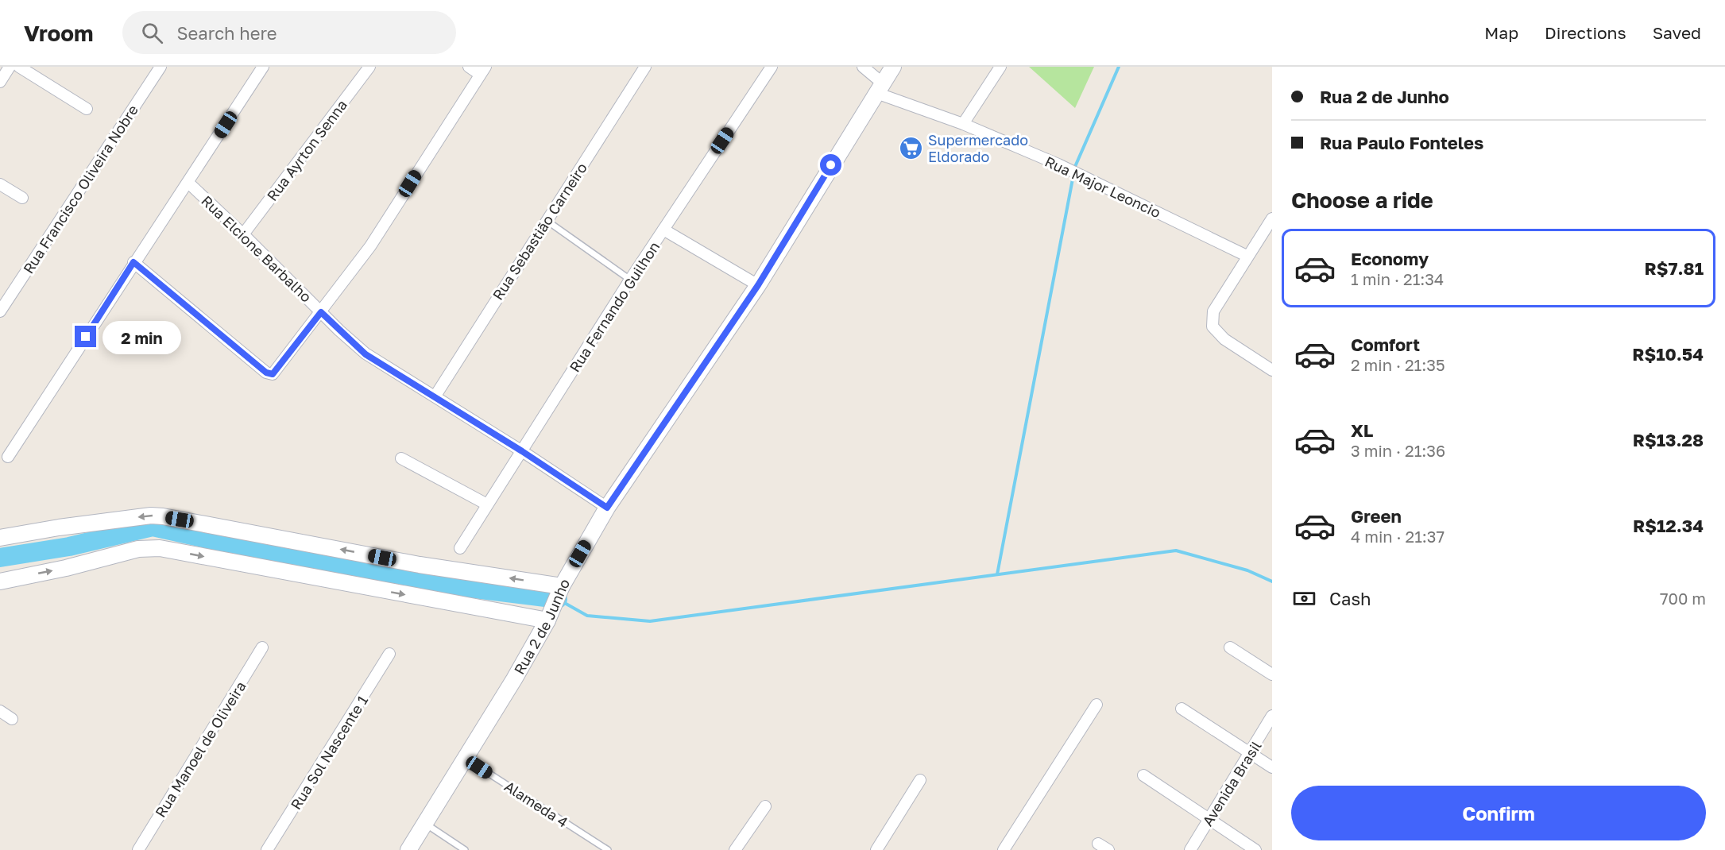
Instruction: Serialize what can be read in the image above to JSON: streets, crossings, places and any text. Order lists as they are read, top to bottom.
{
  "streets": {
    "street": [
      "Rua Ayrton Senna",
      "Rua Major Leoncio",
      "Rua Francisco Oliveira Nobre",
      "Rua Sebastião Carneiro",
      "Rua Elcione Barbalho",
      "Rua Fernando Guilhon",
      "Rua 2 de Junho",
      "Rua Manoel de Oliveira",
      "Rua Sol Nascente 1",
      "Avenida Brasil"
    ],
    "lane": ["Alameda 4"]
  },
  "crossings": [
    ["Rua Ayrton Senna", "Rua Elcione Barbalho"],
    ["Rua Major Leoncio", "Rua 2 de Junho"],
    ["Rua Sebastião Carneiro", "Rua Elcione Barbalho"],
    ["Rua Elcione Barbalho", "Rua Fernando Guilhon"],
    ["Rua Elcione Barbalho", "Rua 2 de Junho"],
    ["Rua 2 de Junho", "Alameda 4"]
  ],
  "places": {
    "supermarket": ["Supermercado Eldorado"]
  },
  "page": {
    "header": "Vroom",
    "search": "Search here",
    "nav": ["Map", "Directions", "Saved"],
    "banner": ["Rua 2 de Junho", "Rua Paulo Fonteles"],
    "heading": "Choose a ride",
    "list": [
      {
        "name": "Economy",
        "note": "1 min · 21:34",
        "value": "R$7.81"
      },
      {
        "name": "Comfort",
        "note": "2 min · 21:35",
        "value": "R$10.54"
      },
      {
        "name": "XL",
        "note": "3 min · 21:36",
        "value": "R$13.28"
      },
      {
        "name": "Green",
        "note": "4 min · 21:37",
        "value": "R$12.34"
      }
    ],
    "bubble": "2 min",
    "pay": ["Cash", "700 m"],
    "buttons": "Confirm"
  }
}
